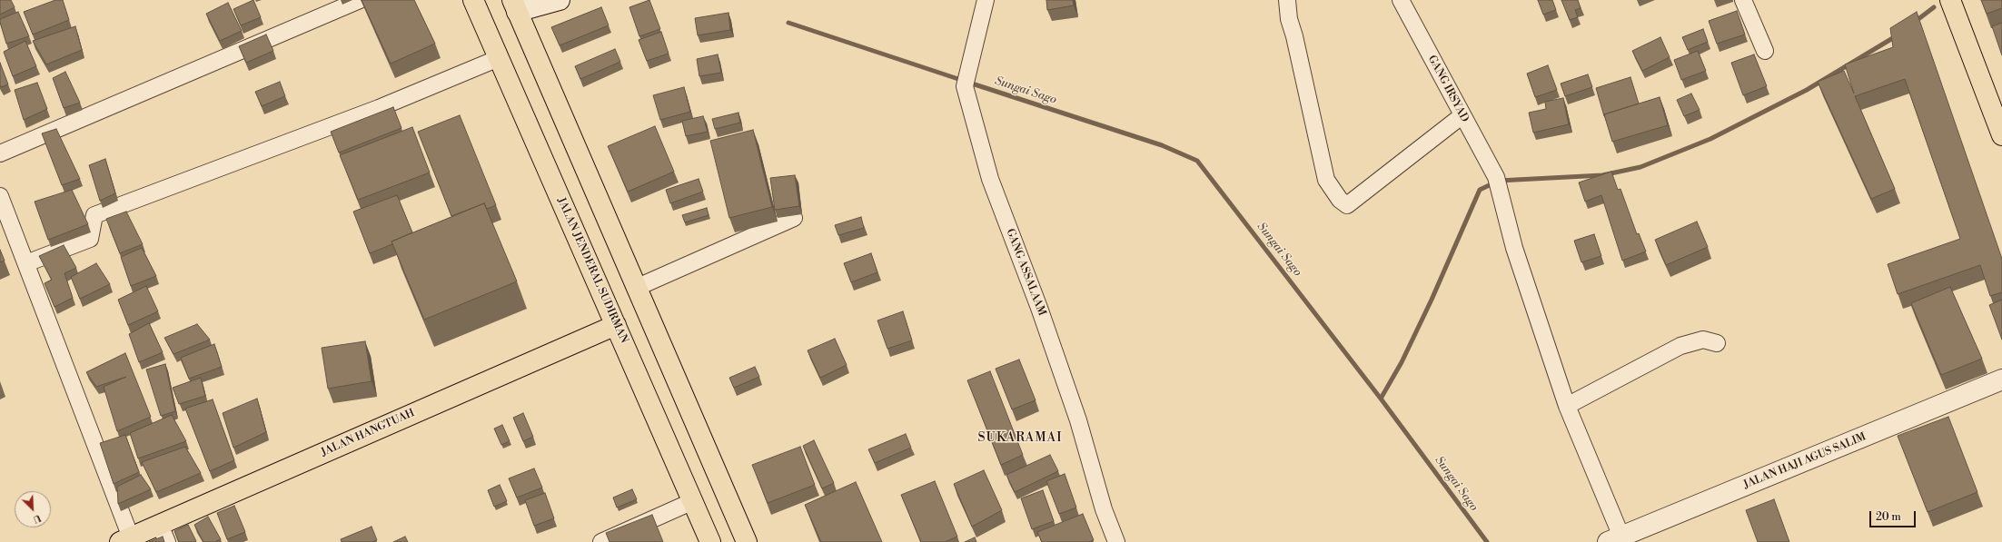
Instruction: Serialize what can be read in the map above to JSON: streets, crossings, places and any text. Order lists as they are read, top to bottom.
{
  "streets": {
    "main road": ["JALAN JENDERAL SUDIRMAN", "JALAN HANGTUAH"],
    "street": ["GANG IRSYAD", "GANG ASSALAAM", "JALAN HAJI AGUS SALIM"]
  },
  "crossings": [
    ["GANG IRSYAD", "JALAN HAJI AGUS SALIM"],
    ["JALAN JENDERAL SUDIRMAN", "JALAN HANGTUAH"]
  ],
  "districts": ["SUKARAMAI"],
  "water": ["Sungai Sago"],
  "scale_bar": "20 m",
  "north": "bottom right"
}
